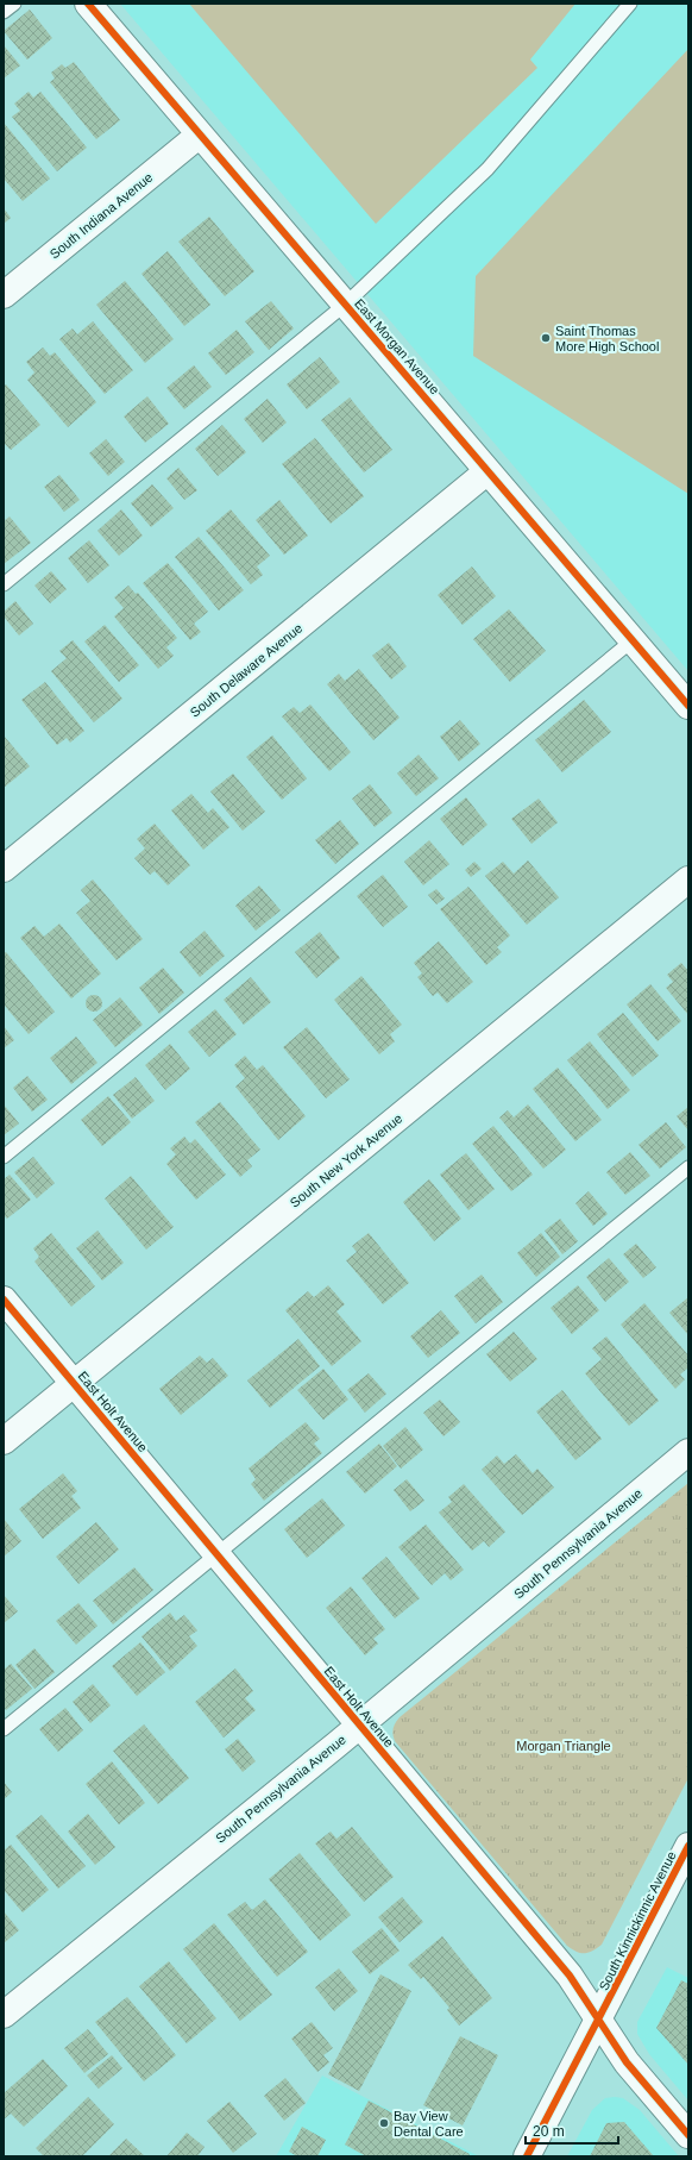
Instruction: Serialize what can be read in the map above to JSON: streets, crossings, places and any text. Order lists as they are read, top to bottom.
{
  "streets": {
    "street": [
      "South Indiana Avenue",
      "East Morgan Avenue",
      "South Delaware Avenue",
      "South New York Avenue",
      "East Holt Avenue",
      "South Pennsylvania Avenue",
      "South Kinnickinnic Avenue"
    ]
  },
  "crossings": [
    ["South Indiana Avenue", "East Morgan Avenue"],
    ["East Morgan Avenue", "South Delaware Avenue"],
    ["South New York Avenue", "East Holt Avenue"],
    ["East Holt Avenue", "South Pennsylvania Avenue"],
    ["East Holt Avenue", "South Kinnickinnic Avenue"]
  ],
  "parks": ["Morgan Triangle"],
  "places": ["Saint Thomas More High School", "Bay View Dental Care"],
  "scale_bar": "20 m"
}
